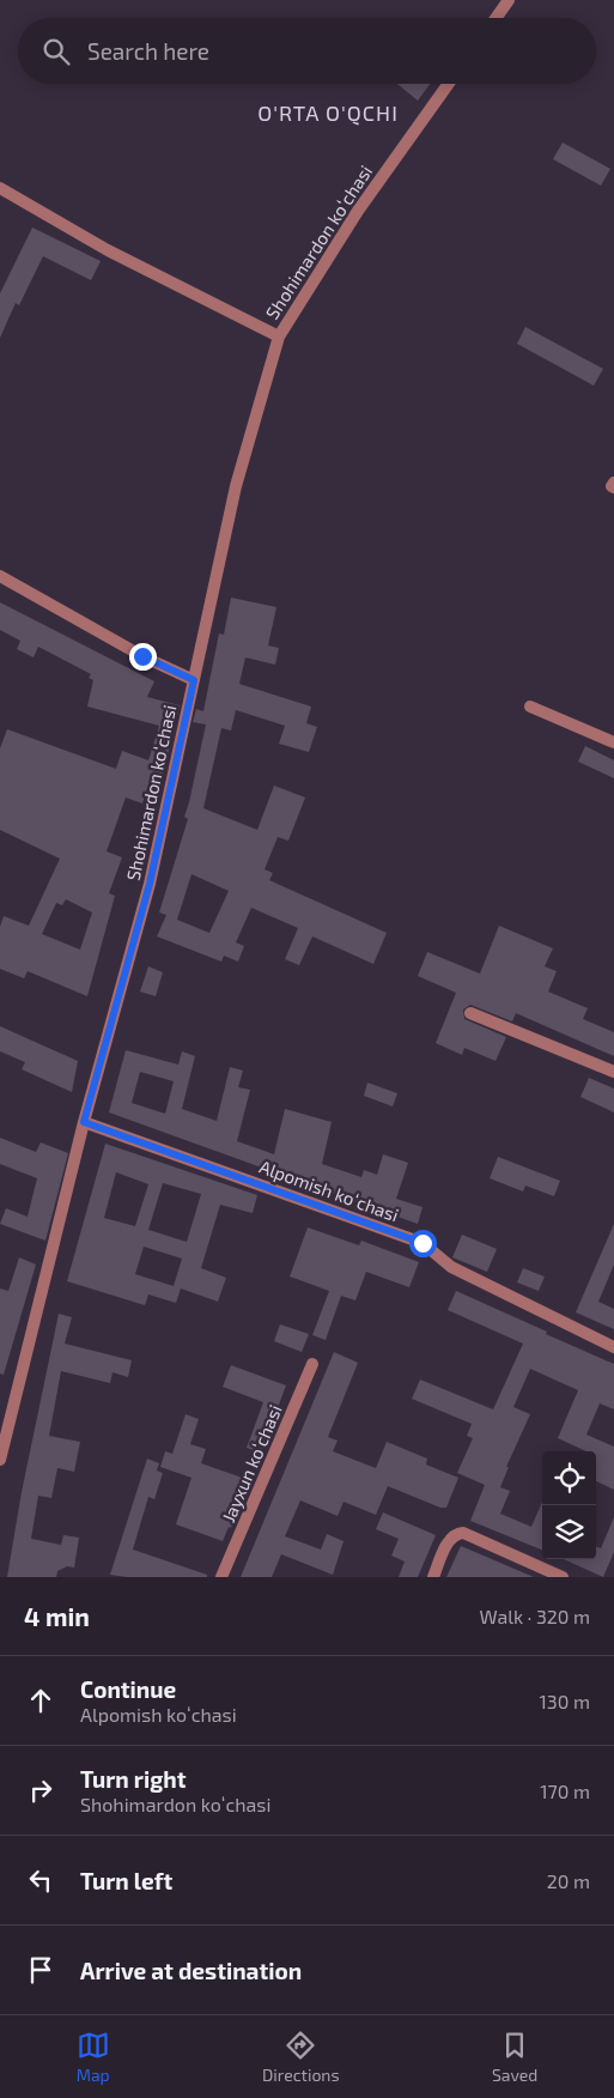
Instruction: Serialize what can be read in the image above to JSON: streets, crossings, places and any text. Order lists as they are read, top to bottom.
{
  "streets": {
    "street": ["Shohimardon koʻchasi", "Alpomish koʻchasi", "Jayxun koʻchasi"]
  },
  "crossings": [
    ["Shohimardon koʻchasi", "Alpomish koʻchasi"]
  ],
  "districts": ["O'RTA O'QCHI"],
  "page": {
    "search": "Search here",
    "heading": ["4 min", "Walk · 320 m"],
    "list": [
      ["Continue", "Alpomish koʻchasi", "130 m"],
      ["Turn right", "Shohimardon koʻchasi", "170 m"],
      ["Turn left", "20 m"],
      "Arrive at destination"
    ],
    "nav": ["Map", "Directions", "Saved"]
  }
}
